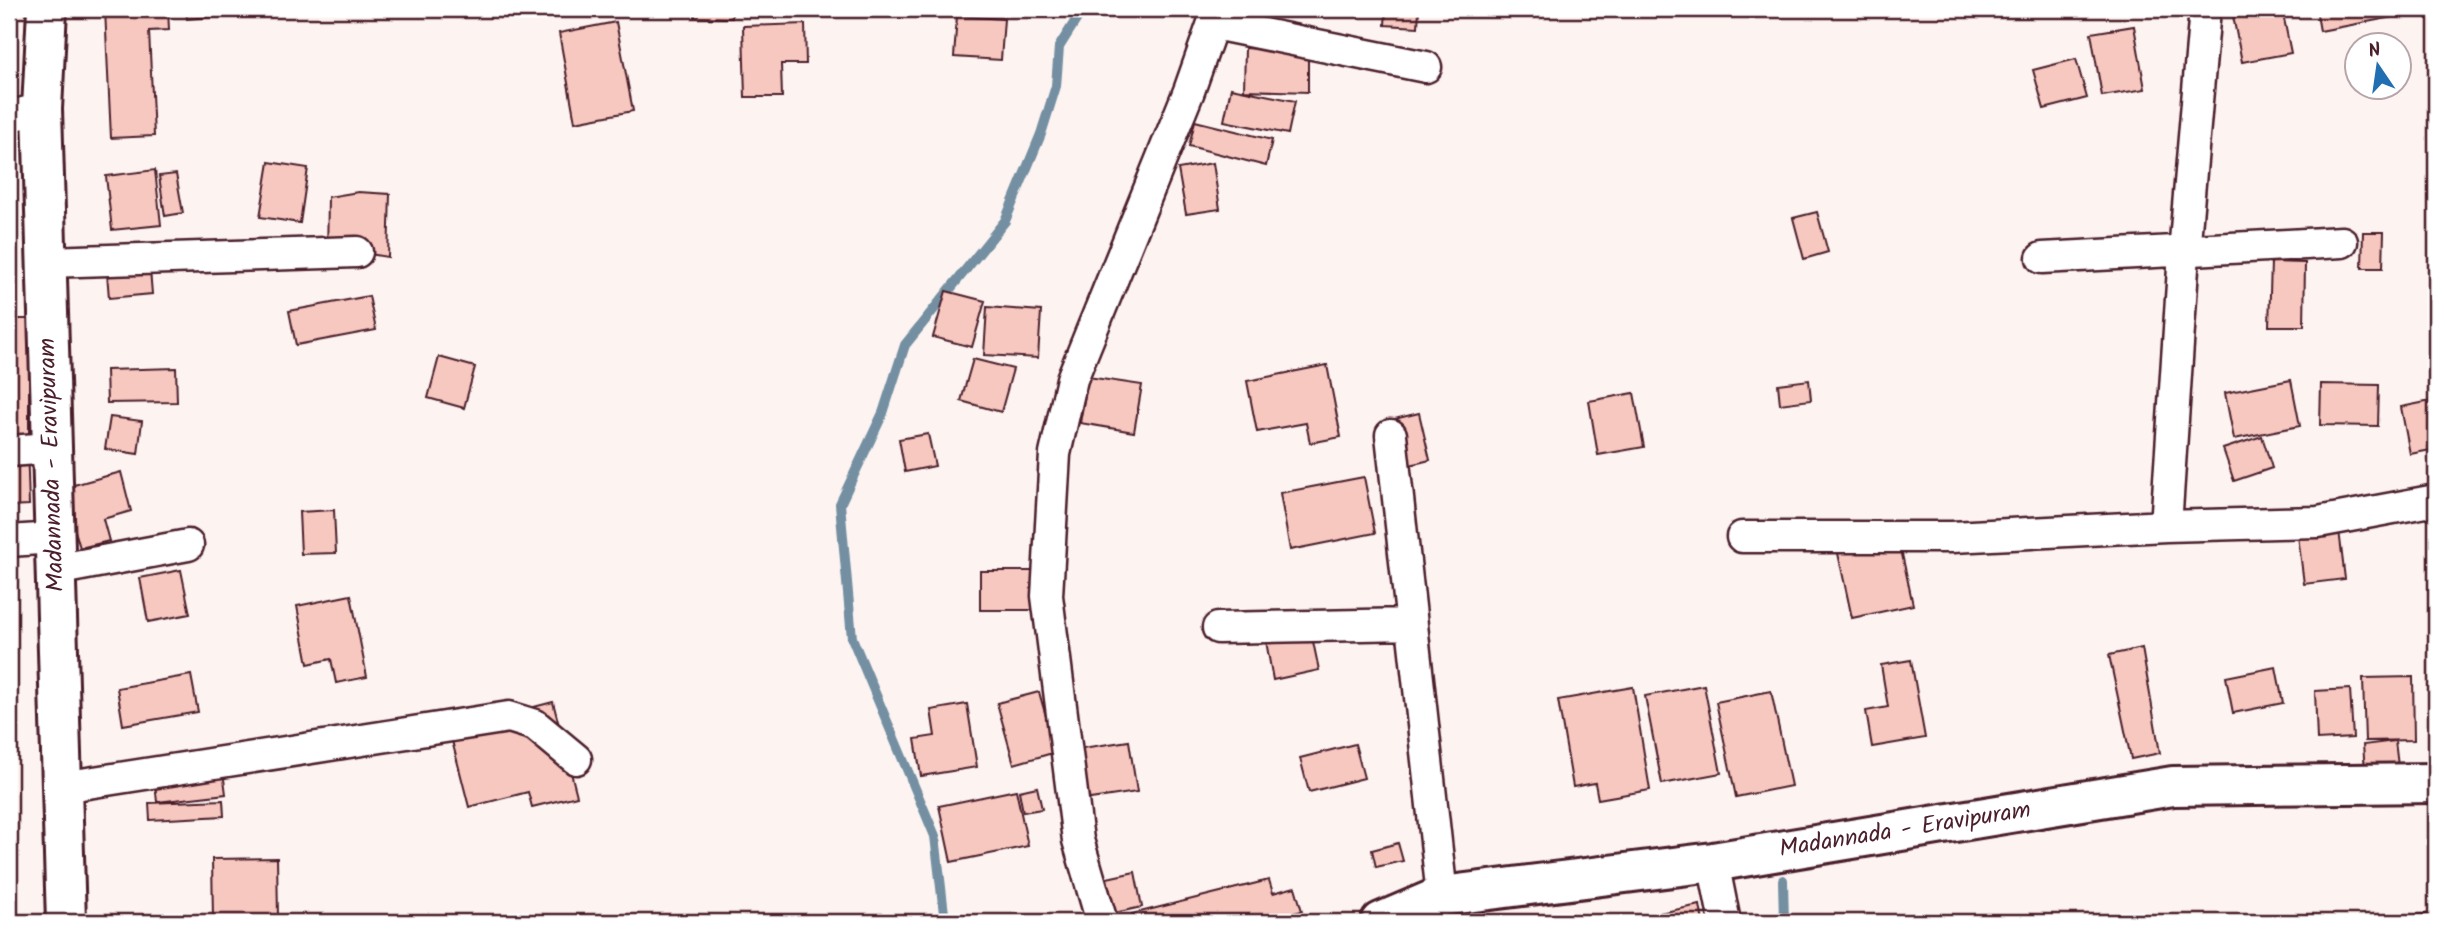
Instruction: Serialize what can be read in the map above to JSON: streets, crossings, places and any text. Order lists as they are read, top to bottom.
{
  "streets": {
    "main road": ["Madannada - Eravipuram"]
  },
  "north": "top"
}
